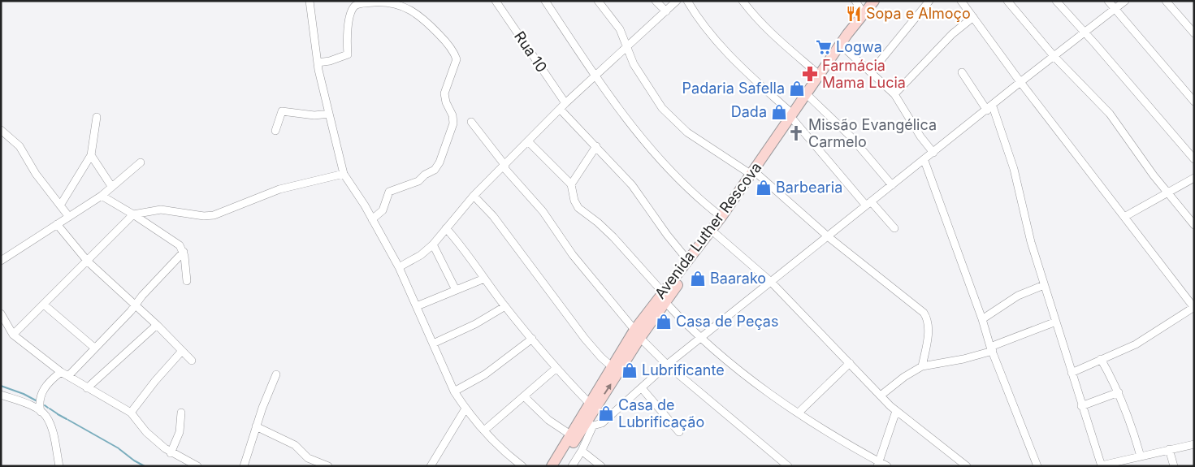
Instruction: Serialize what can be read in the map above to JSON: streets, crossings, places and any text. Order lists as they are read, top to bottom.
{
  "streets": {
    "main road": ["Avenida Luther Rescova"],
    "street": ["Rua 10"]
  },
  "crossings": [
    ["Rua 10", "Avenida Luther Rescova"]
  ],
  "places": {
    "restaurant": ["Sopa e Almoço"],
    "supermarket": ["Logwa"],
    "pharmacy": ["Farmácia Mama Lucia"],
    "shop": [
      "Padaria Safella",
      "Dada",
      "Barbearia",
      "Baarako",
      "Casa de Peças",
      "Lubrificante",
      "Casa de Lubrificação"
    ],
    "church": ["Missão Evangélica Carmelo"]
  }
}
